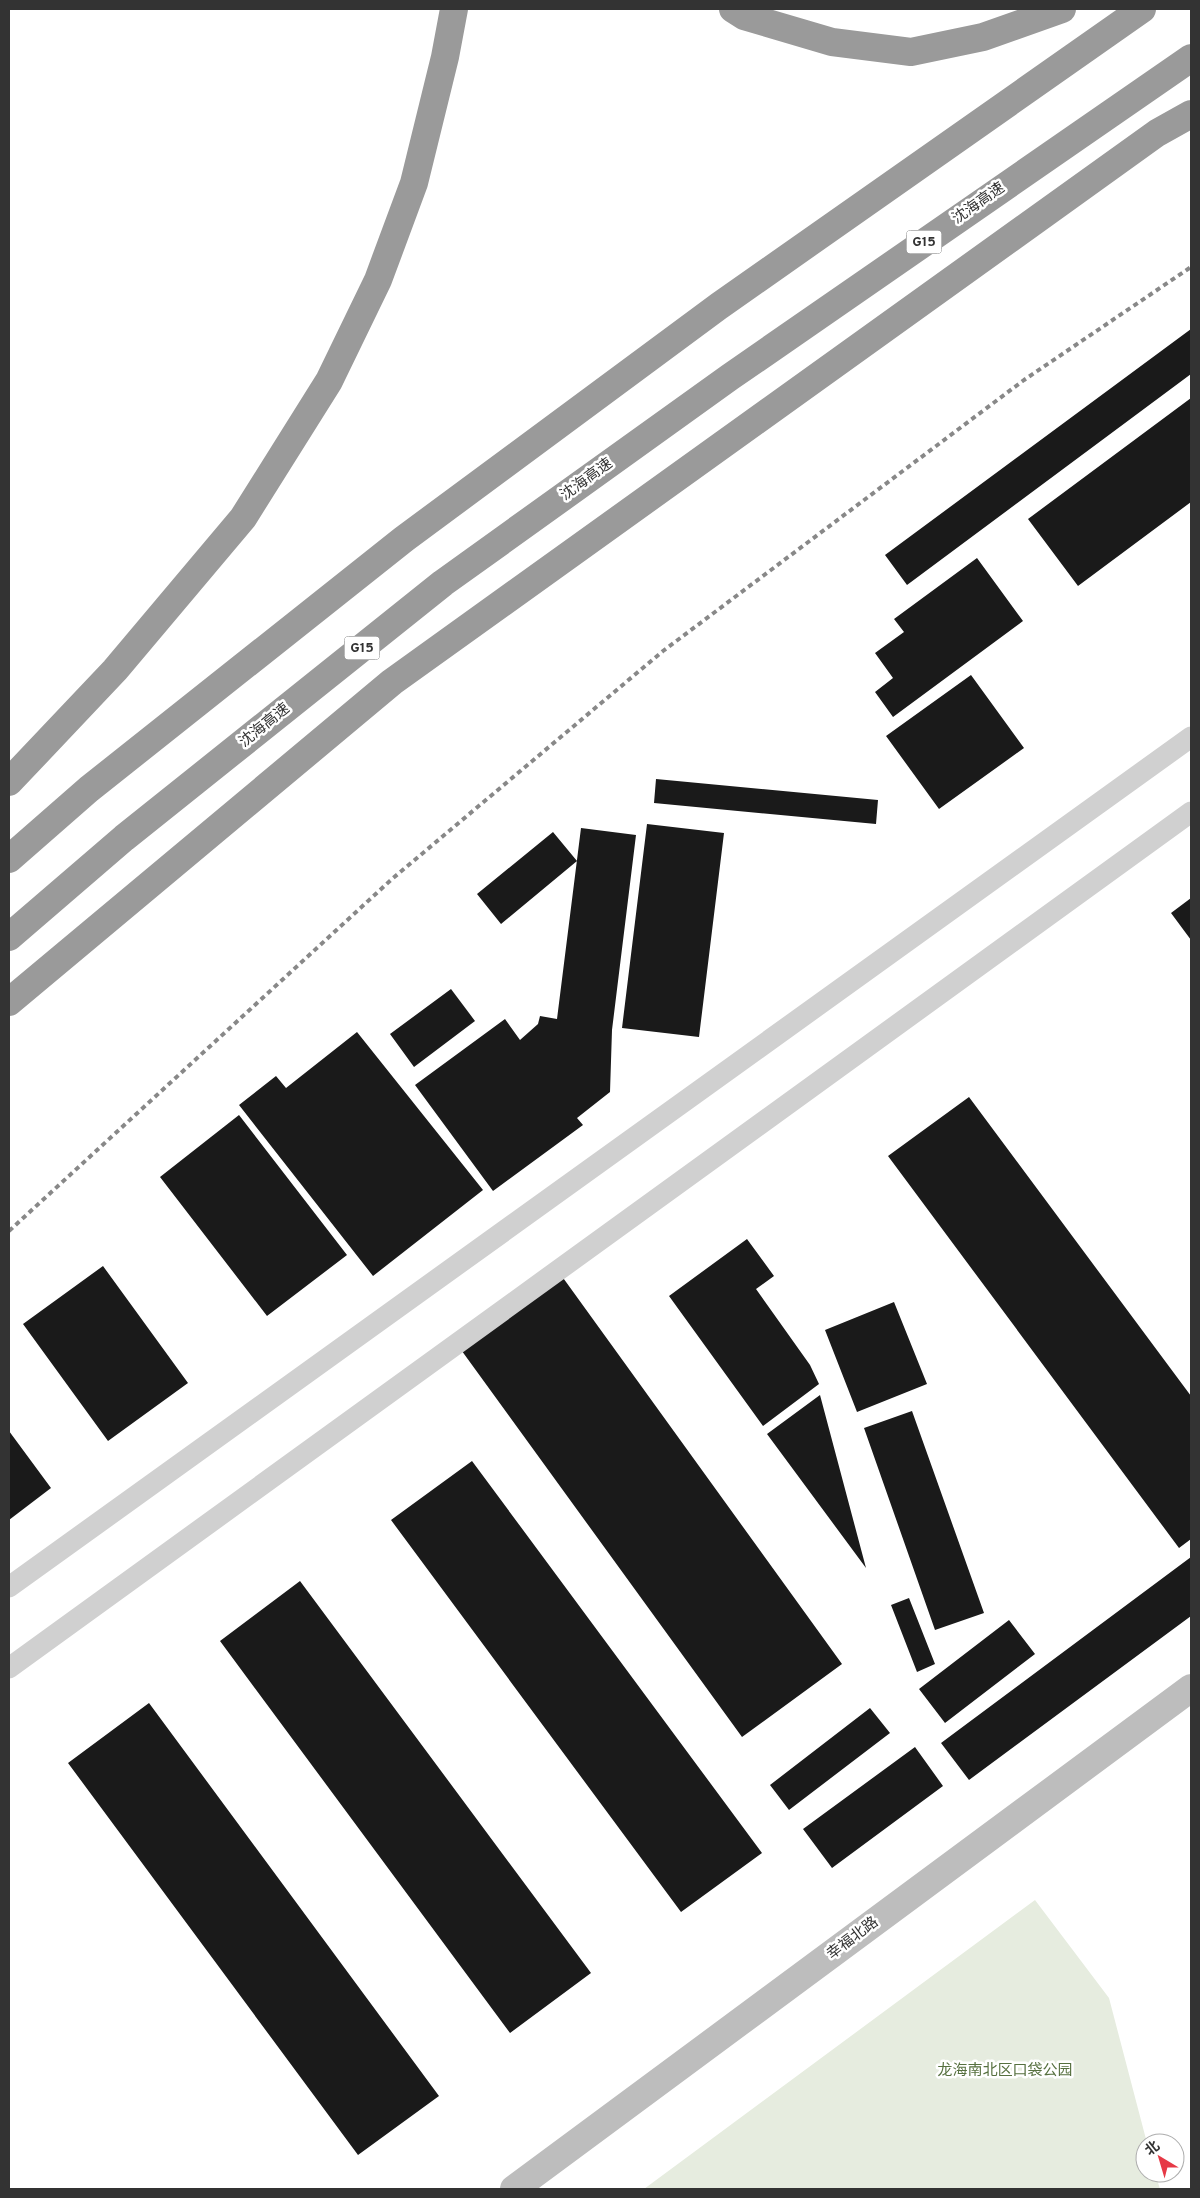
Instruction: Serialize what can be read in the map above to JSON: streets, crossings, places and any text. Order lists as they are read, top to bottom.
{
  "streets": {
    "highway": ["沈海高速", "G15"],
    "main road": ["幸福北路"]
  },
  "parks": ["龙海南北区口袋公园"],
  "north": "top left"
}
